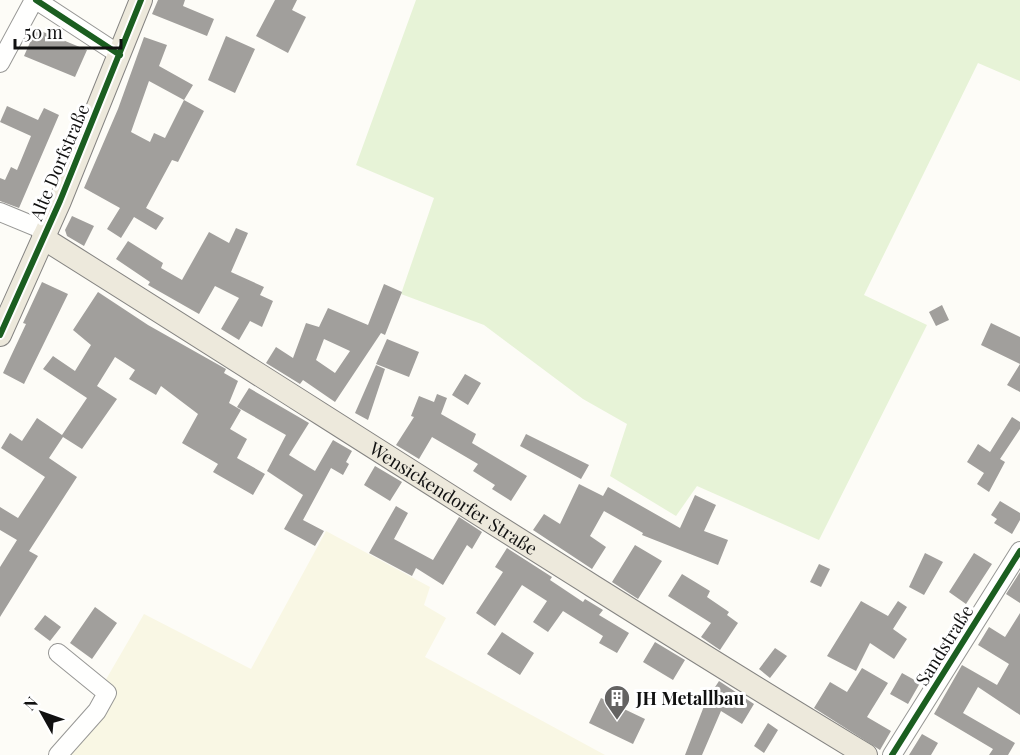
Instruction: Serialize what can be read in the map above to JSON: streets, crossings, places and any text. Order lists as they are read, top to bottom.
{
  "streets": {
    "main road": ["Alte Dorfstraße", "Wensickendorfer Straße"],
    "street": ["Sandstraße"]
  },
  "crossings": [
    ["Alte Dorfstraße", "Wensickendorfer Straße"]
  ],
  "places": {
    "building": ["JH Metallbau"]
  },
  "scale_bar": "50 m",
  "north": "top left"
}
